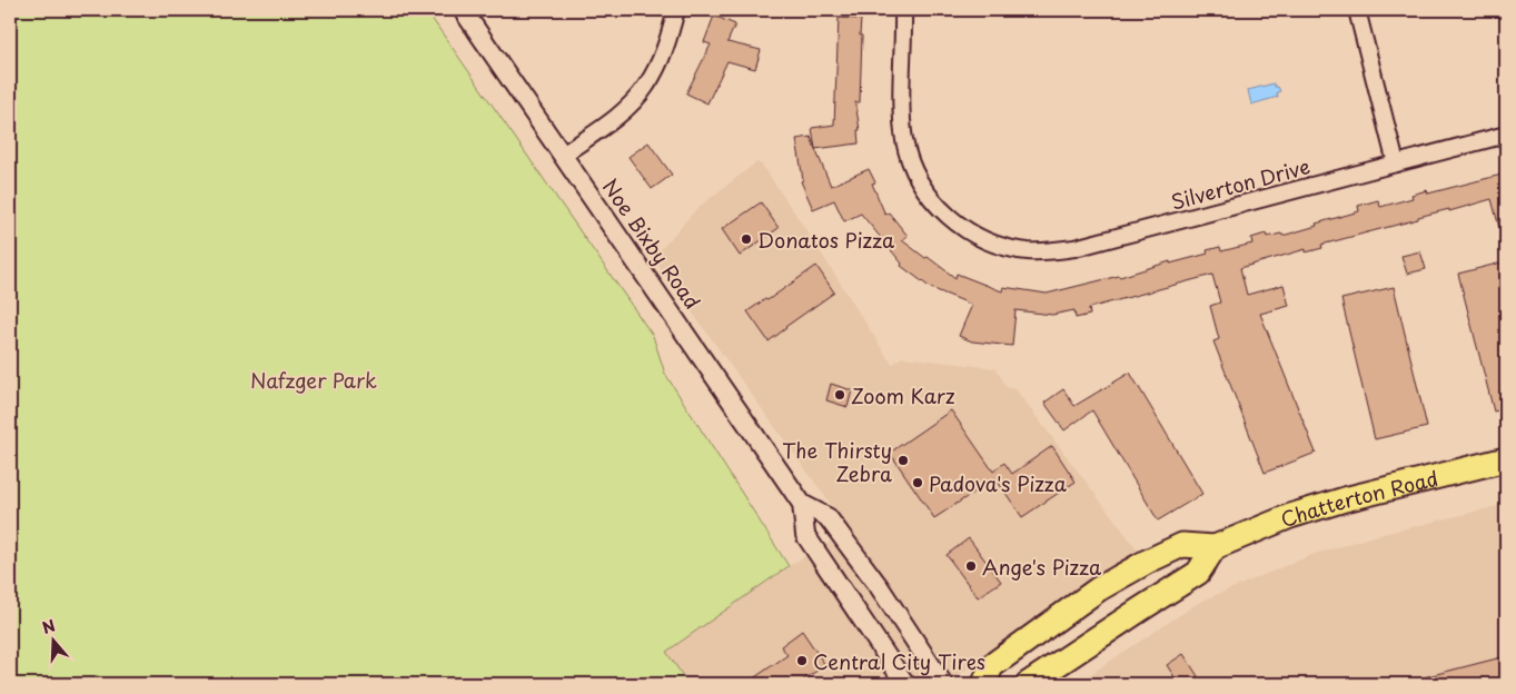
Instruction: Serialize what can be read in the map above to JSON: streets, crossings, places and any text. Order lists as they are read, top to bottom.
{
  "streets": {
    "main road": ["Chatterton Road"],
    "street": ["Silverton Drive", "Noe Bixby Road"]
  },
  "parks": ["Nafzger Park"],
  "places": [
    "Donatos Pizza",
    "Zoom Karz",
    "The Thirsty Zebra",
    "Padova's Pizza",
    "Ange's Pizza",
    "Central City Tires"
  ],
  "north": "top"
}
